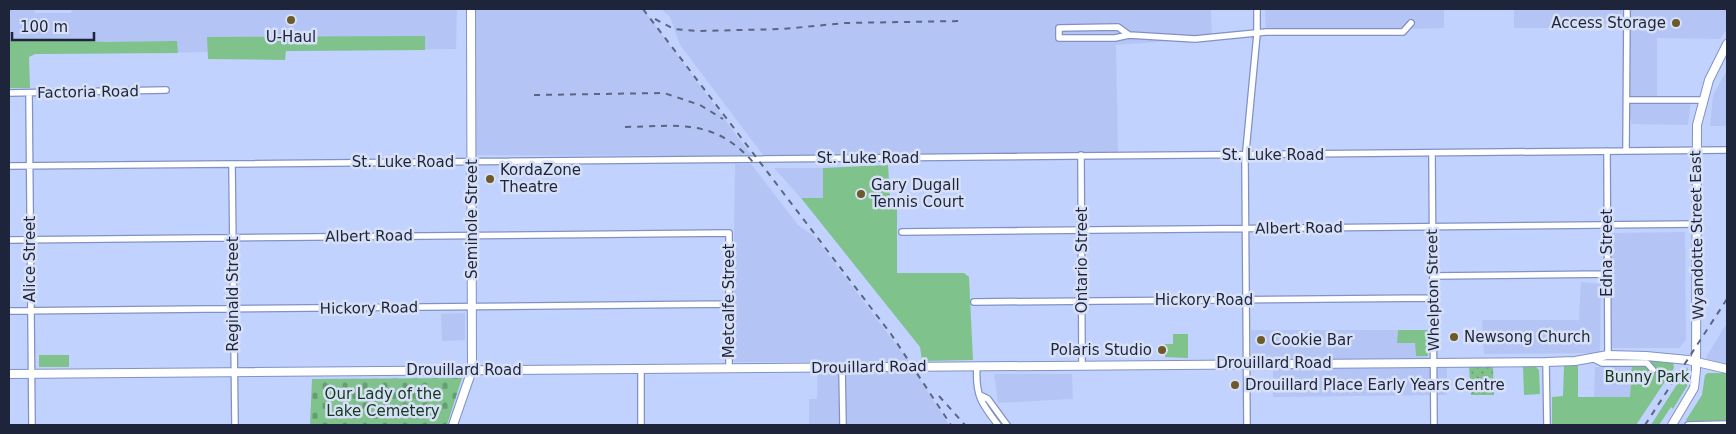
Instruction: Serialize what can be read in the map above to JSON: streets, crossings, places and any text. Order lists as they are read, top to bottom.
{
  "streets": {
    "street": [
      "Factoria Road",
      "St. Luke Road",
      "Seminole Street",
      "Albert Road",
      "Wyandotte Street East",
      "Edna Street",
      "Alice Street",
      "Ontario Street",
      "Whelpton Street",
      "Reginald Street",
      "Hickory Road",
      "Metcalfe Street",
      "Drouillard Road"
    ]
  },
  "crossings": [
    ["Factoria Road", "Alice Street"],
    ["St. Luke Road", "Seminole Street"],
    ["St. Luke Road", "Wyandotte Street East"],
    ["St. Luke Road", "Edna Street"],
    ["St. Luke Road", "Alice Street"],
    ["St. Luke Road", "Ontario Street"],
    ["St. Luke Road", "Whelpton Street"],
    ["St. Luke Road", "Reginald Street"],
    ["Seminole Street", "Albert Road"],
    ["Seminole Street", "Hickory Road"],
    ["Seminole Street", "Drouillard Road"],
    ["Albert Road", "Wyandotte Street East"],
    ["Albert Road", "Edna Street"],
    ["Albert Road", "Alice Street"],
    ["Albert Road", "Ontario Street"],
    ["Albert Road", "Whelpton Street"],
    ["Albert Road", "Reginald Street"],
    ["Albert Road", "Metcalfe Street"],
    ["Wyandotte Street East", "Drouillard Road"],
    ["Edna Street", "Drouillard Road"],
    ["Alice Street", "Hickory Road"],
    ["Alice Street", "Drouillard Road"],
    ["Ontario Street", "Hickory Road"],
    ["Ontario Street", "Drouillard Road"],
    ["Whelpton Street", "Hickory Road"],
    ["Whelpton Street", "Drouillard Road"],
    ["Reginald Street", "Hickory Road"],
    ["Reginald Street", "Drouillard Road"],
    ["Hickory Road", "Metcalfe Street"],
    ["Metcalfe Street", "Drouillard Road"]
  ],
  "parks": ["Bunny Park", "Our Lady of the Lake Cemetery"],
  "places": [
    "U-Haul",
    "Access Storage",
    "KordaZone Theatre",
    "Gary Dugall Tennis Court",
    "Newsong Church",
    "Cookie Bar",
    "Polaris Studio",
    "Drouillard Place Early Years Centre"
  ],
  "scale_bar": "100 m"
}
